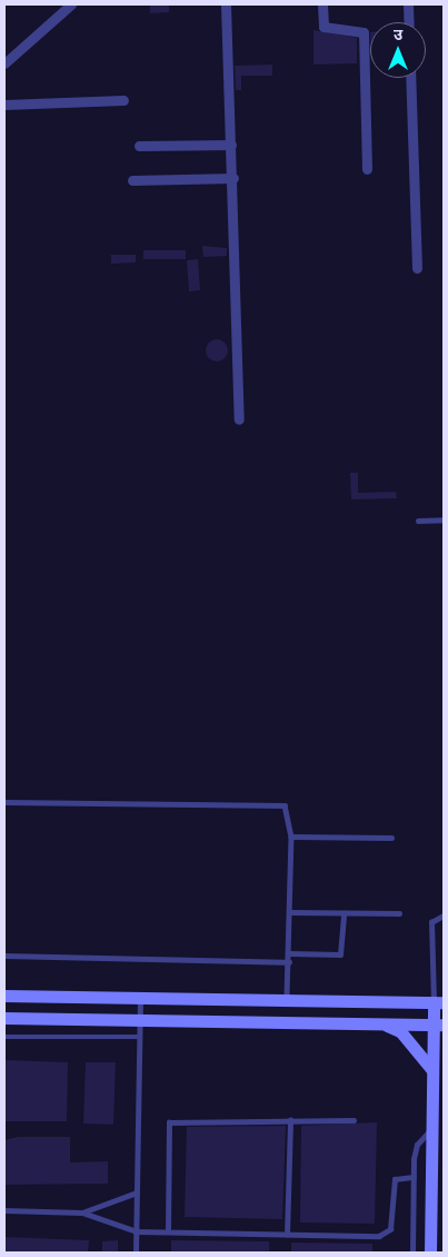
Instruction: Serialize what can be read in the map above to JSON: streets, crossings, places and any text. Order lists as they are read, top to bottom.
{
  "north": "top"
}
